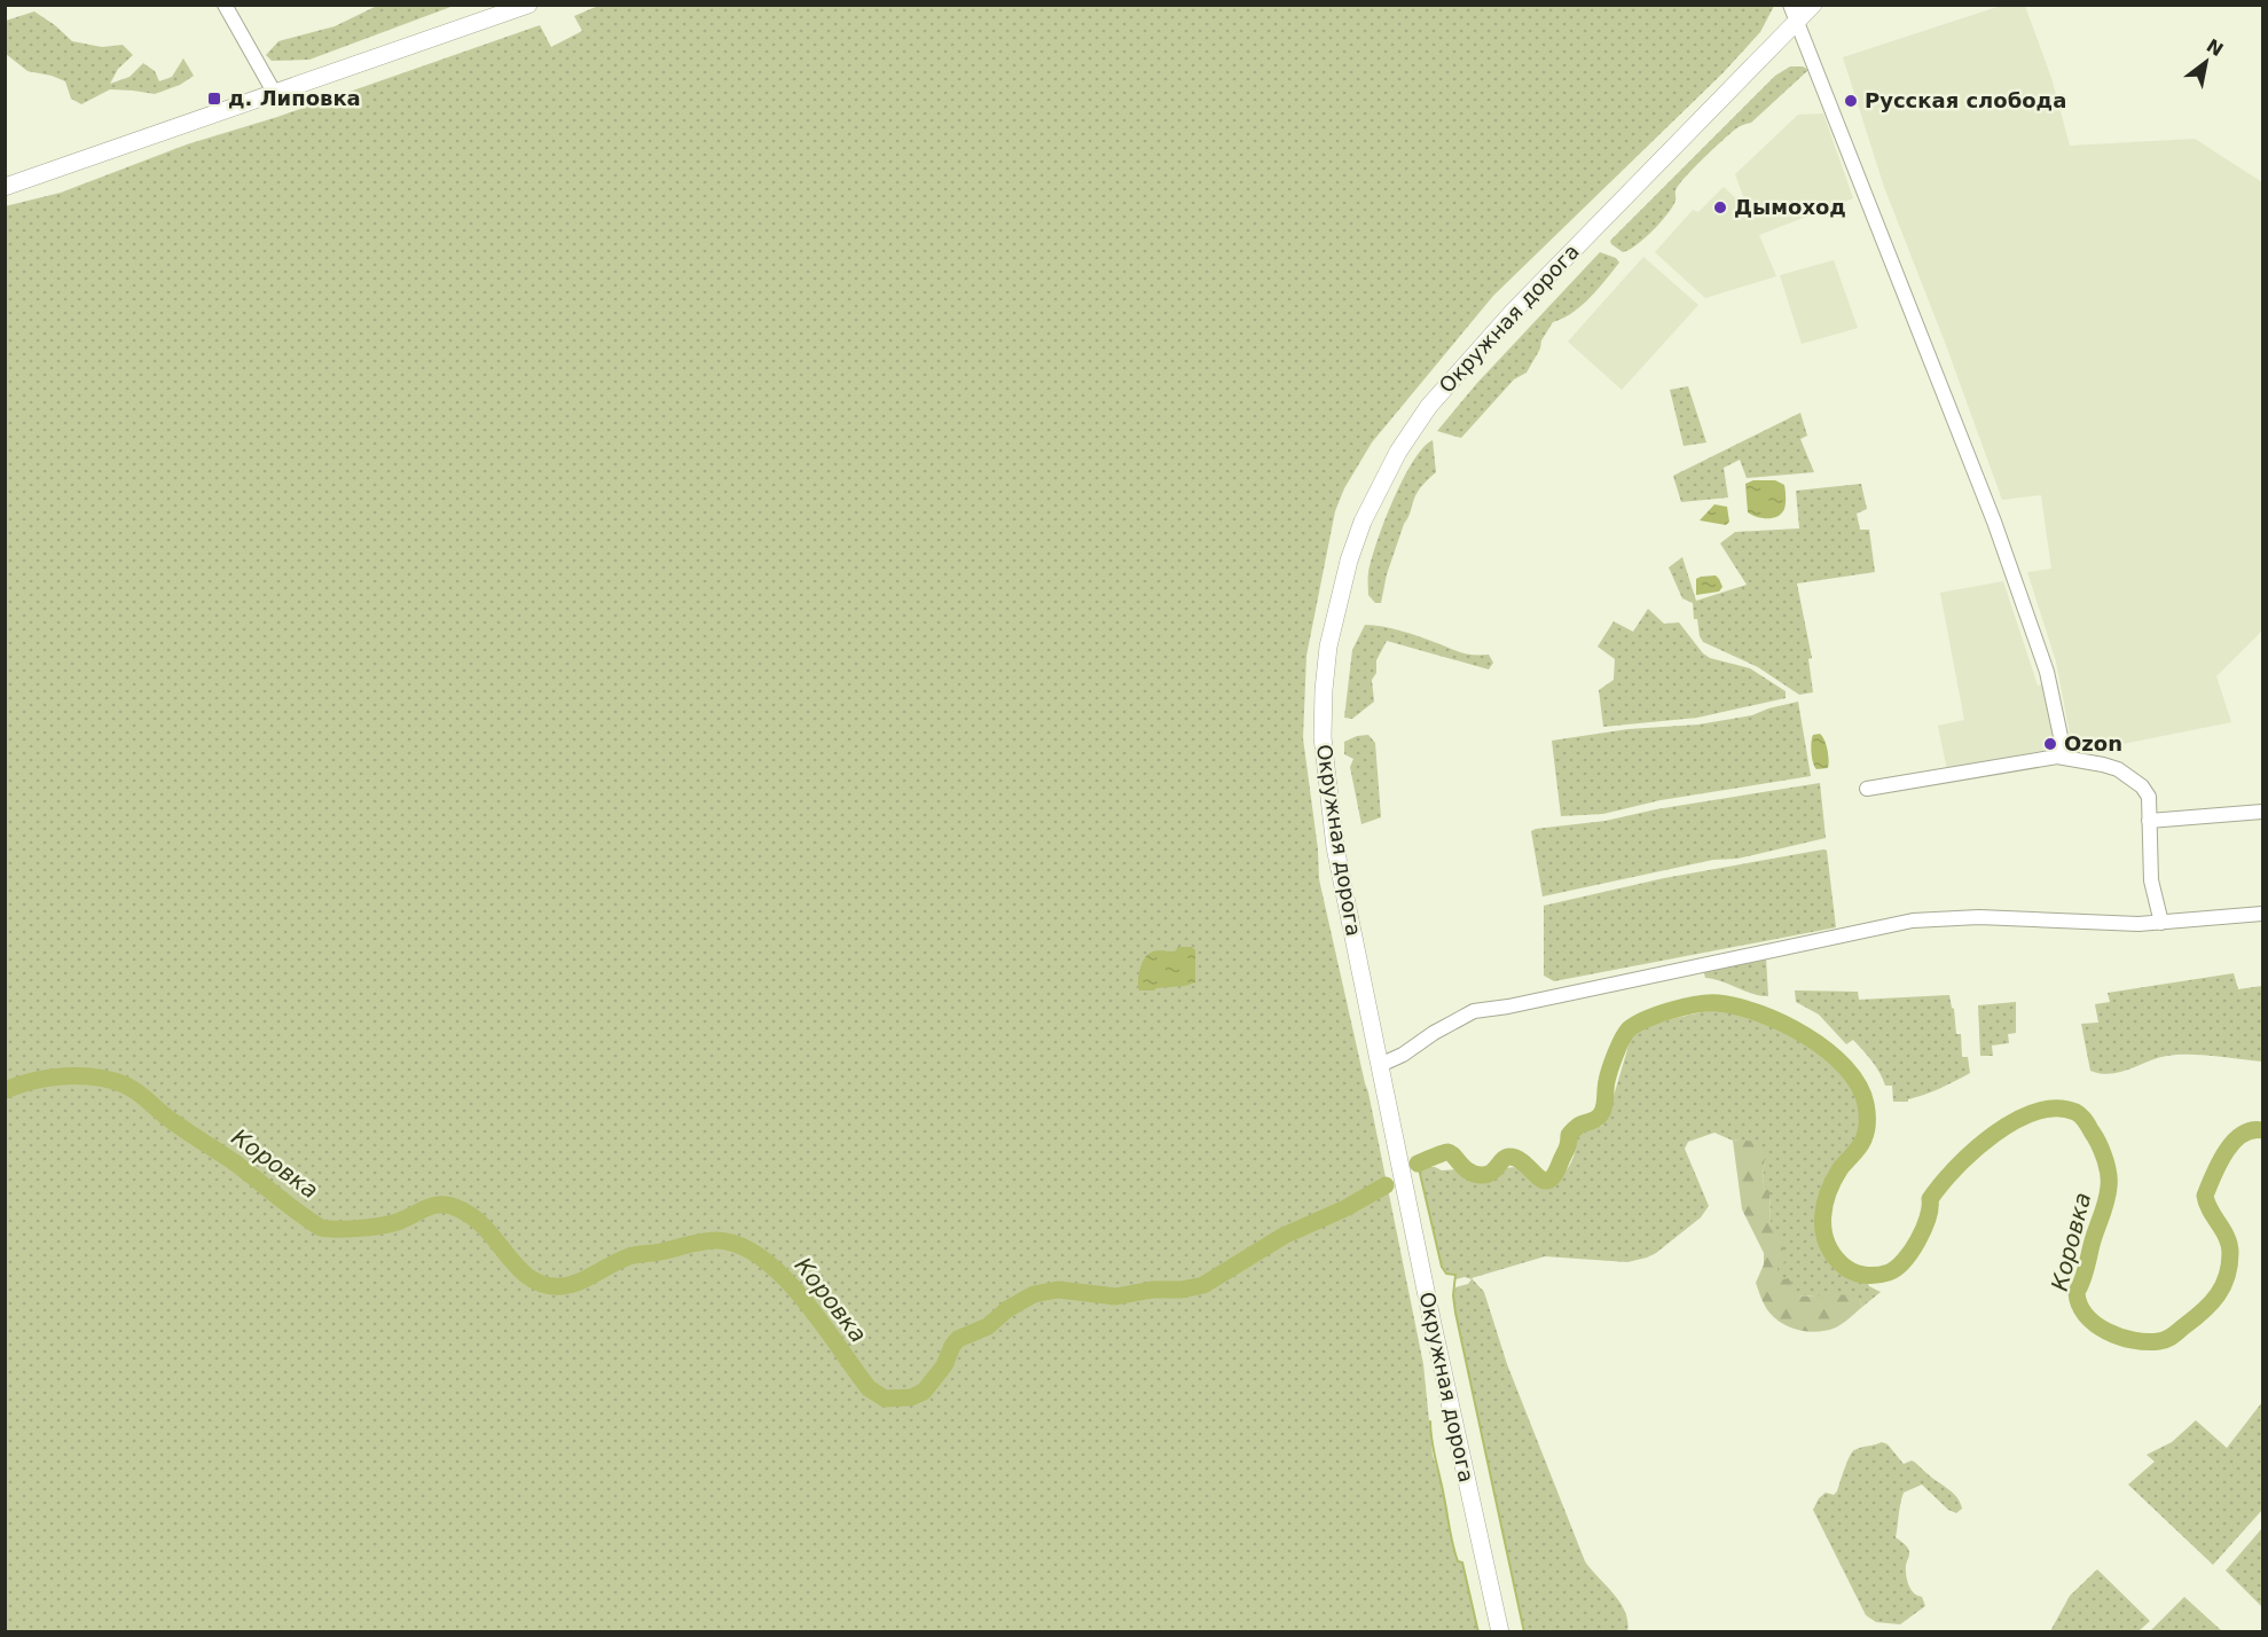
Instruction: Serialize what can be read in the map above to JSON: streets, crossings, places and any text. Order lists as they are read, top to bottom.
{
  "streets": {
    "main road": ["Окружная дорога"]
  },
  "water": ["Коровка"],
  "places": {
    "transit": ["д. Липовка"],
    "other": ["Русская слобода", "Дымоход", "Ozon"]
  },
  "north": "top right"
}
